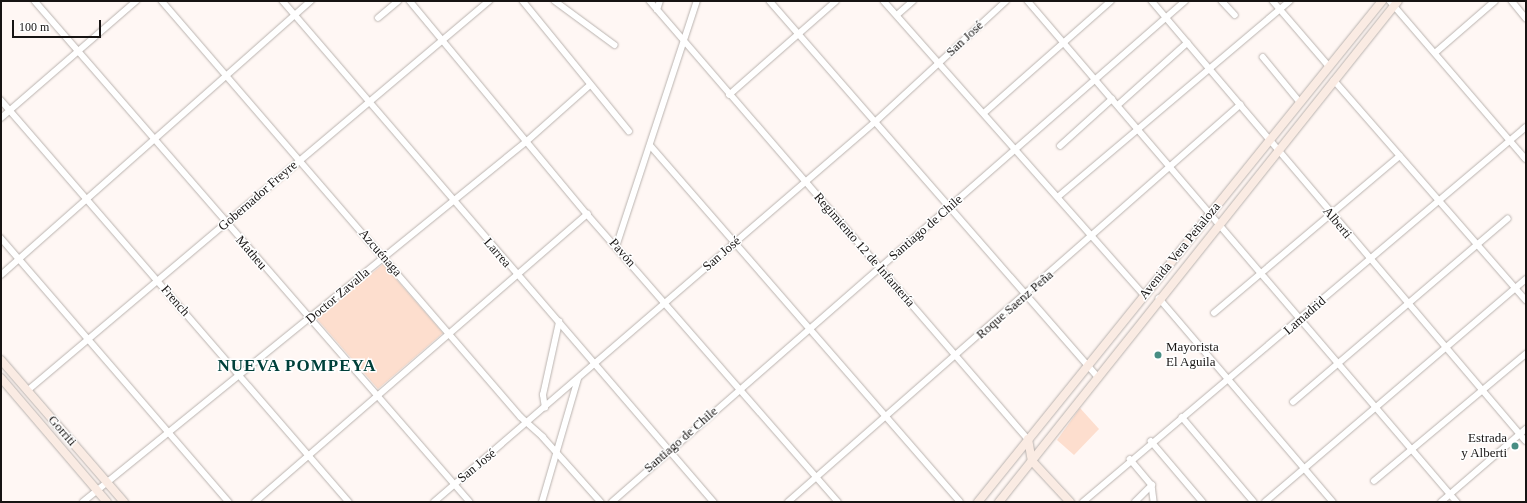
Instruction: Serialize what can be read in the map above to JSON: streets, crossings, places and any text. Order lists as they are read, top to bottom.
{
  "streets": {
    "main road": ["Avenida Vera Peñaloza", "Gorriti"],
    "street": [
      "San José",
      "Gobernador Freyre",
      "Alberti",
      "Santiago de Chile",
      "Regimiento 12 de Infantería",
      "Matheu",
      "Azcuénaga",
      "Larrea",
      "Pavón",
      "Doctor Zavalla",
      "French",
      "Roque Saenz Peña",
      "Lamadrid"
    ]
  },
  "crossings": [
    ["San José", "Regimiento 12 de Infantería"],
    ["San José", "Matheu"],
    ["San José", "Azcuénaga"],
    ["San José", "Larrea"],
    ["San José", "Pavón"],
    ["Gobernador Freyre", "Matheu"],
    ["Gobernador Freyre", "Azcuénaga"],
    ["Gobernador Freyre", "Larrea"],
    ["Gobernador Freyre", "Pavón"],
    ["Gobernador Freyre", "French"],
    ["Gobernador Freyre", "Gorriti"],
    ["Alberti", "Santiago de Chile"],
    ["Alberti", "Avenida Vera Peñaloza"],
    ["Alberti", "Roque Saenz Peña"],
    ["Alberti", "Lamadrid"],
    ["Santiago de Chile", "Regimiento 12 de Infantería"],
    ["Santiago de Chile", "Larrea"],
    ["Santiago de Chile", "Pavón"],
    ["Regimiento 12 de Infantería", "Avenida Vera Peñaloza"],
    ["Regimiento 12 de Infantería", "Roque Saenz Peña"],
    ["Matheu", "Doctor Zavalla"],
    ["Azcuénaga", "Doctor Zavalla"],
    ["Larrea", "Doctor Zavalla"],
    ["Pavón", "Doctor Zavalla"],
    ["Pavón", "Roque Saenz Peña"],
    ["Doctor Zavalla", "French"],
    ["Doctor Zavalla", "Gorriti"]
  ],
  "districts": ["NUEVA POMPEYA"],
  "places": ["Mayorista El Aguila", "Estrada y Alberti"],
  "scale_bar": "100 m"
}
